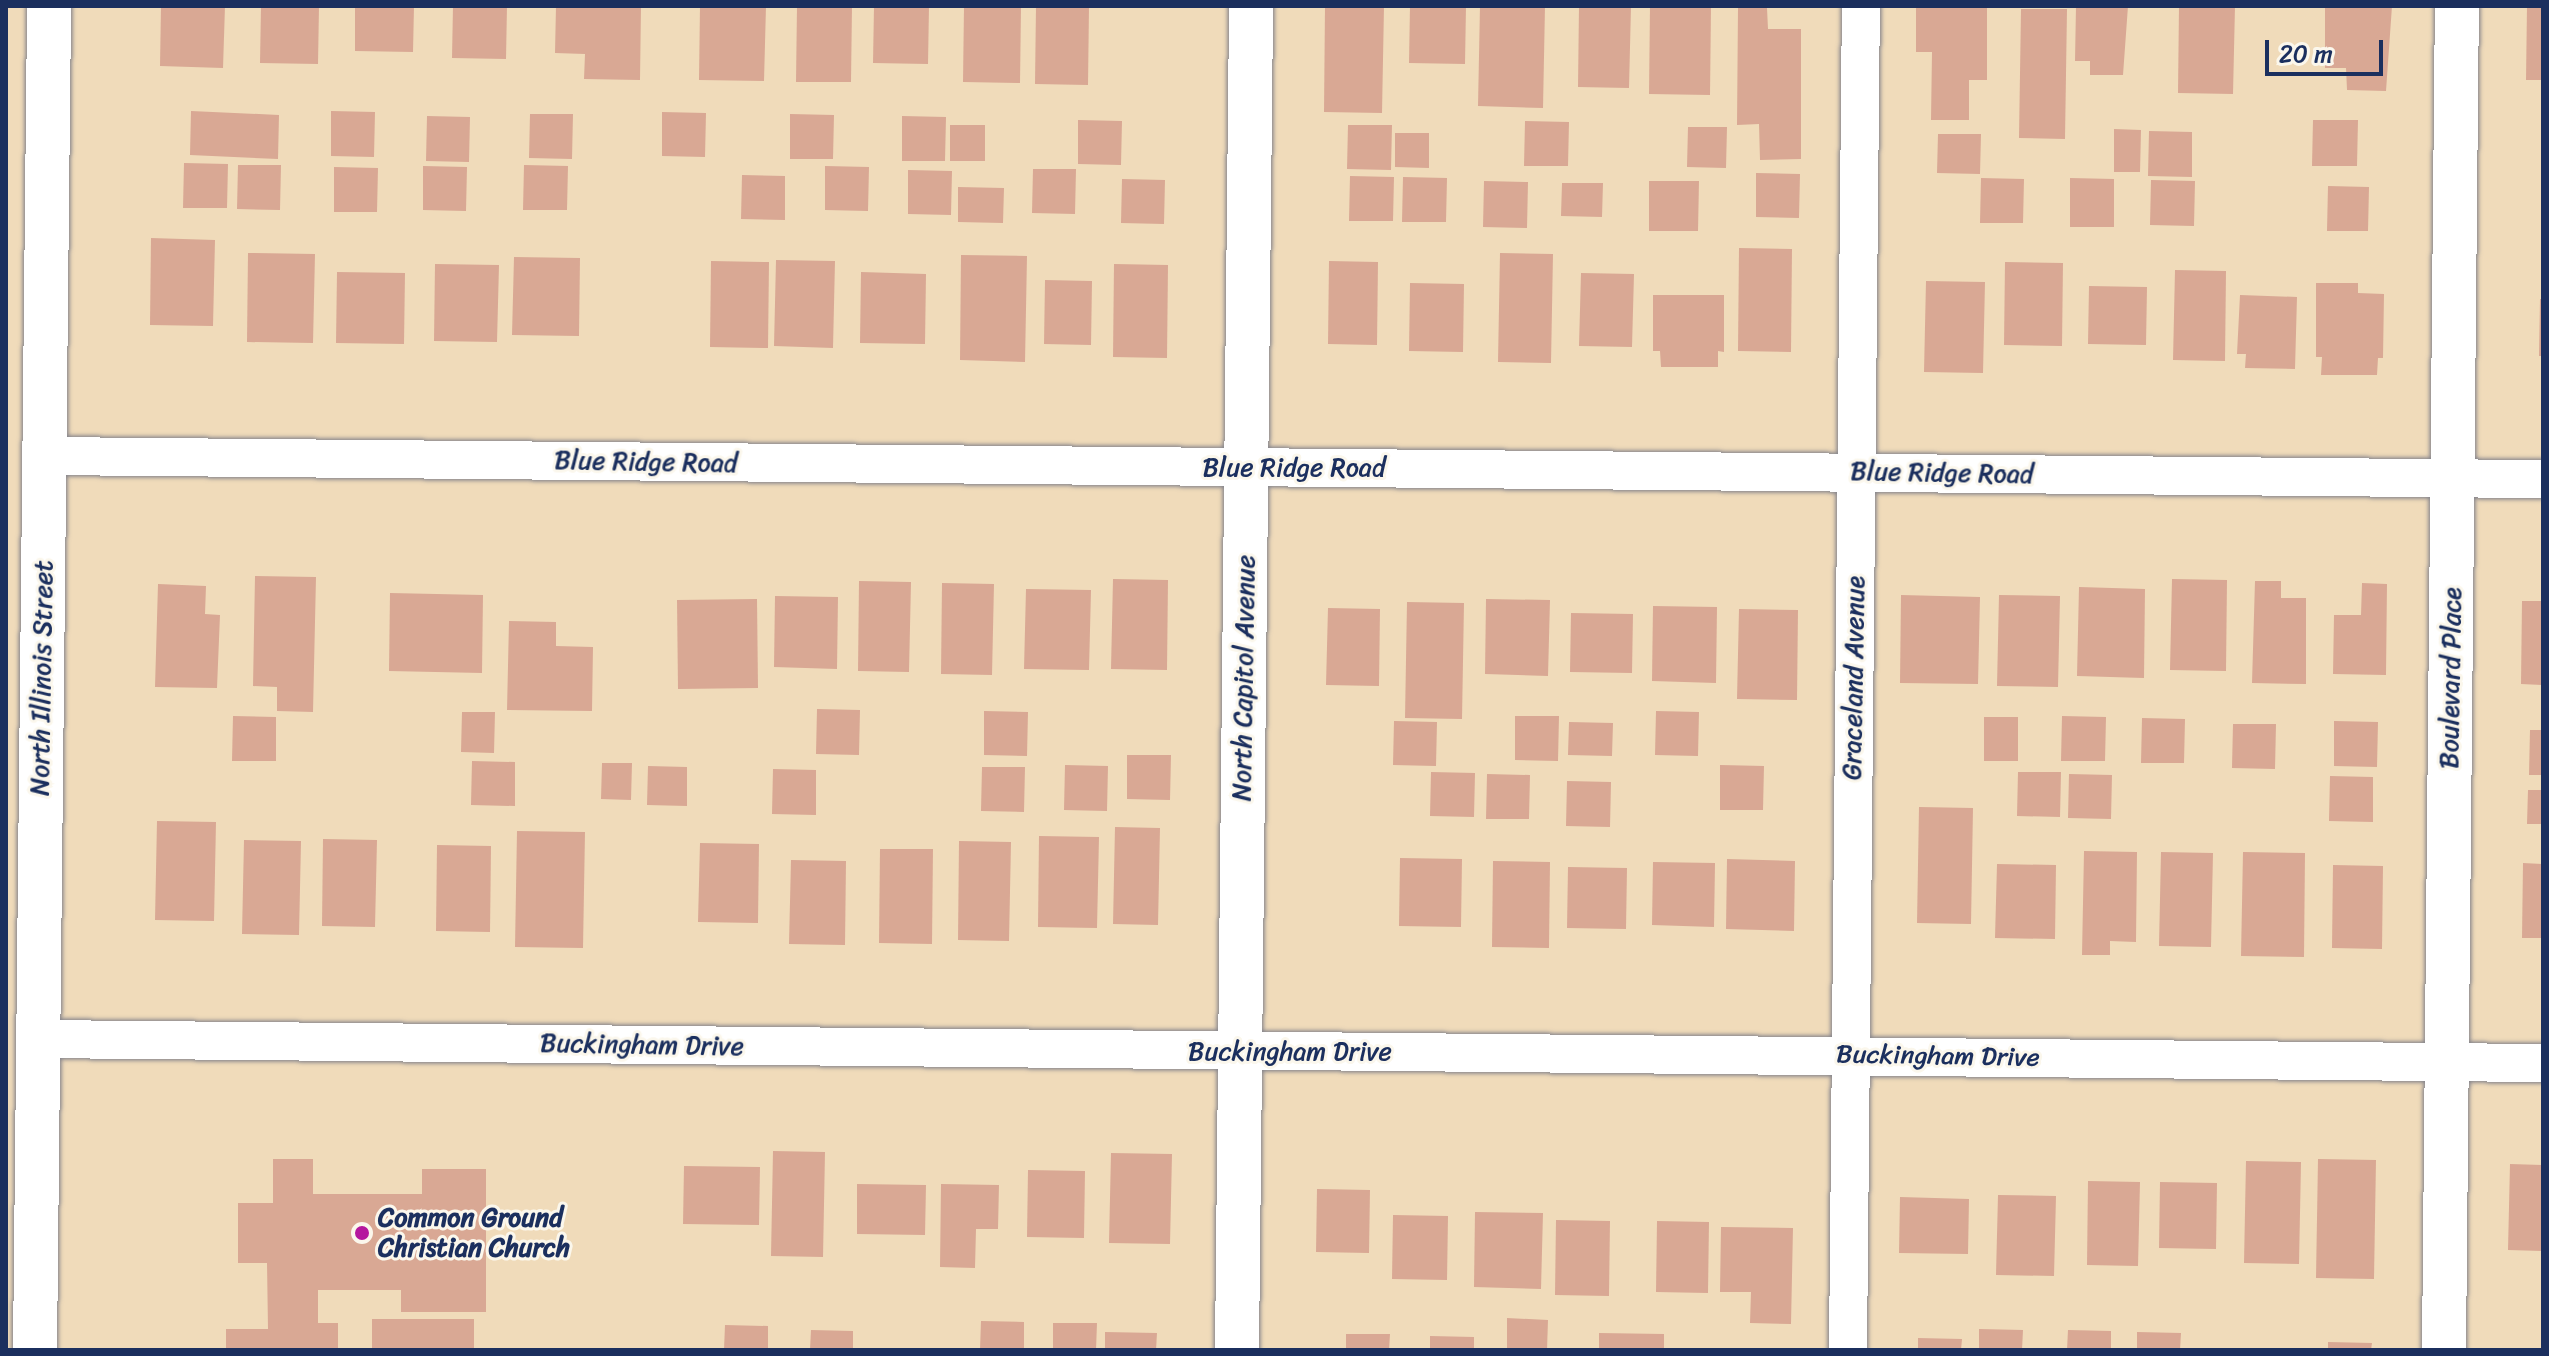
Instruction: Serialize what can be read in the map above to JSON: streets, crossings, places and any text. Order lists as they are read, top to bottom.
{
  "streets": {
    "street": [
      "Blue Ridge Road",
      "North Illinois Street",
      "North Capitol Avenue",
      "Graceland Avenue",
      "Boulevard Place",
      "Buckingham Drive"
    ]
  },
  "crossings": [
    ["Blue Ridge Road", "North Illinois Street"],
    ["Blue Ridge Road", "North Capitol Avenue"],
    ["Blue Ridge Road", "Graceland Avenue"],
    ["Blue Ridge Road", "Boulevard Place"],
    ["North Illinois Street", "Buckingham Drive"],
    ["North Capitol Avenue", "Buckingham Drive"],
    ["Graceland Avenue", "Buckingham Drive"],
    ["Boulevard Place", "Buckingham Drive"]
  ],
  "places": ["Common Ground Christian Church"],
  "scale_bar": "20 m"
}
